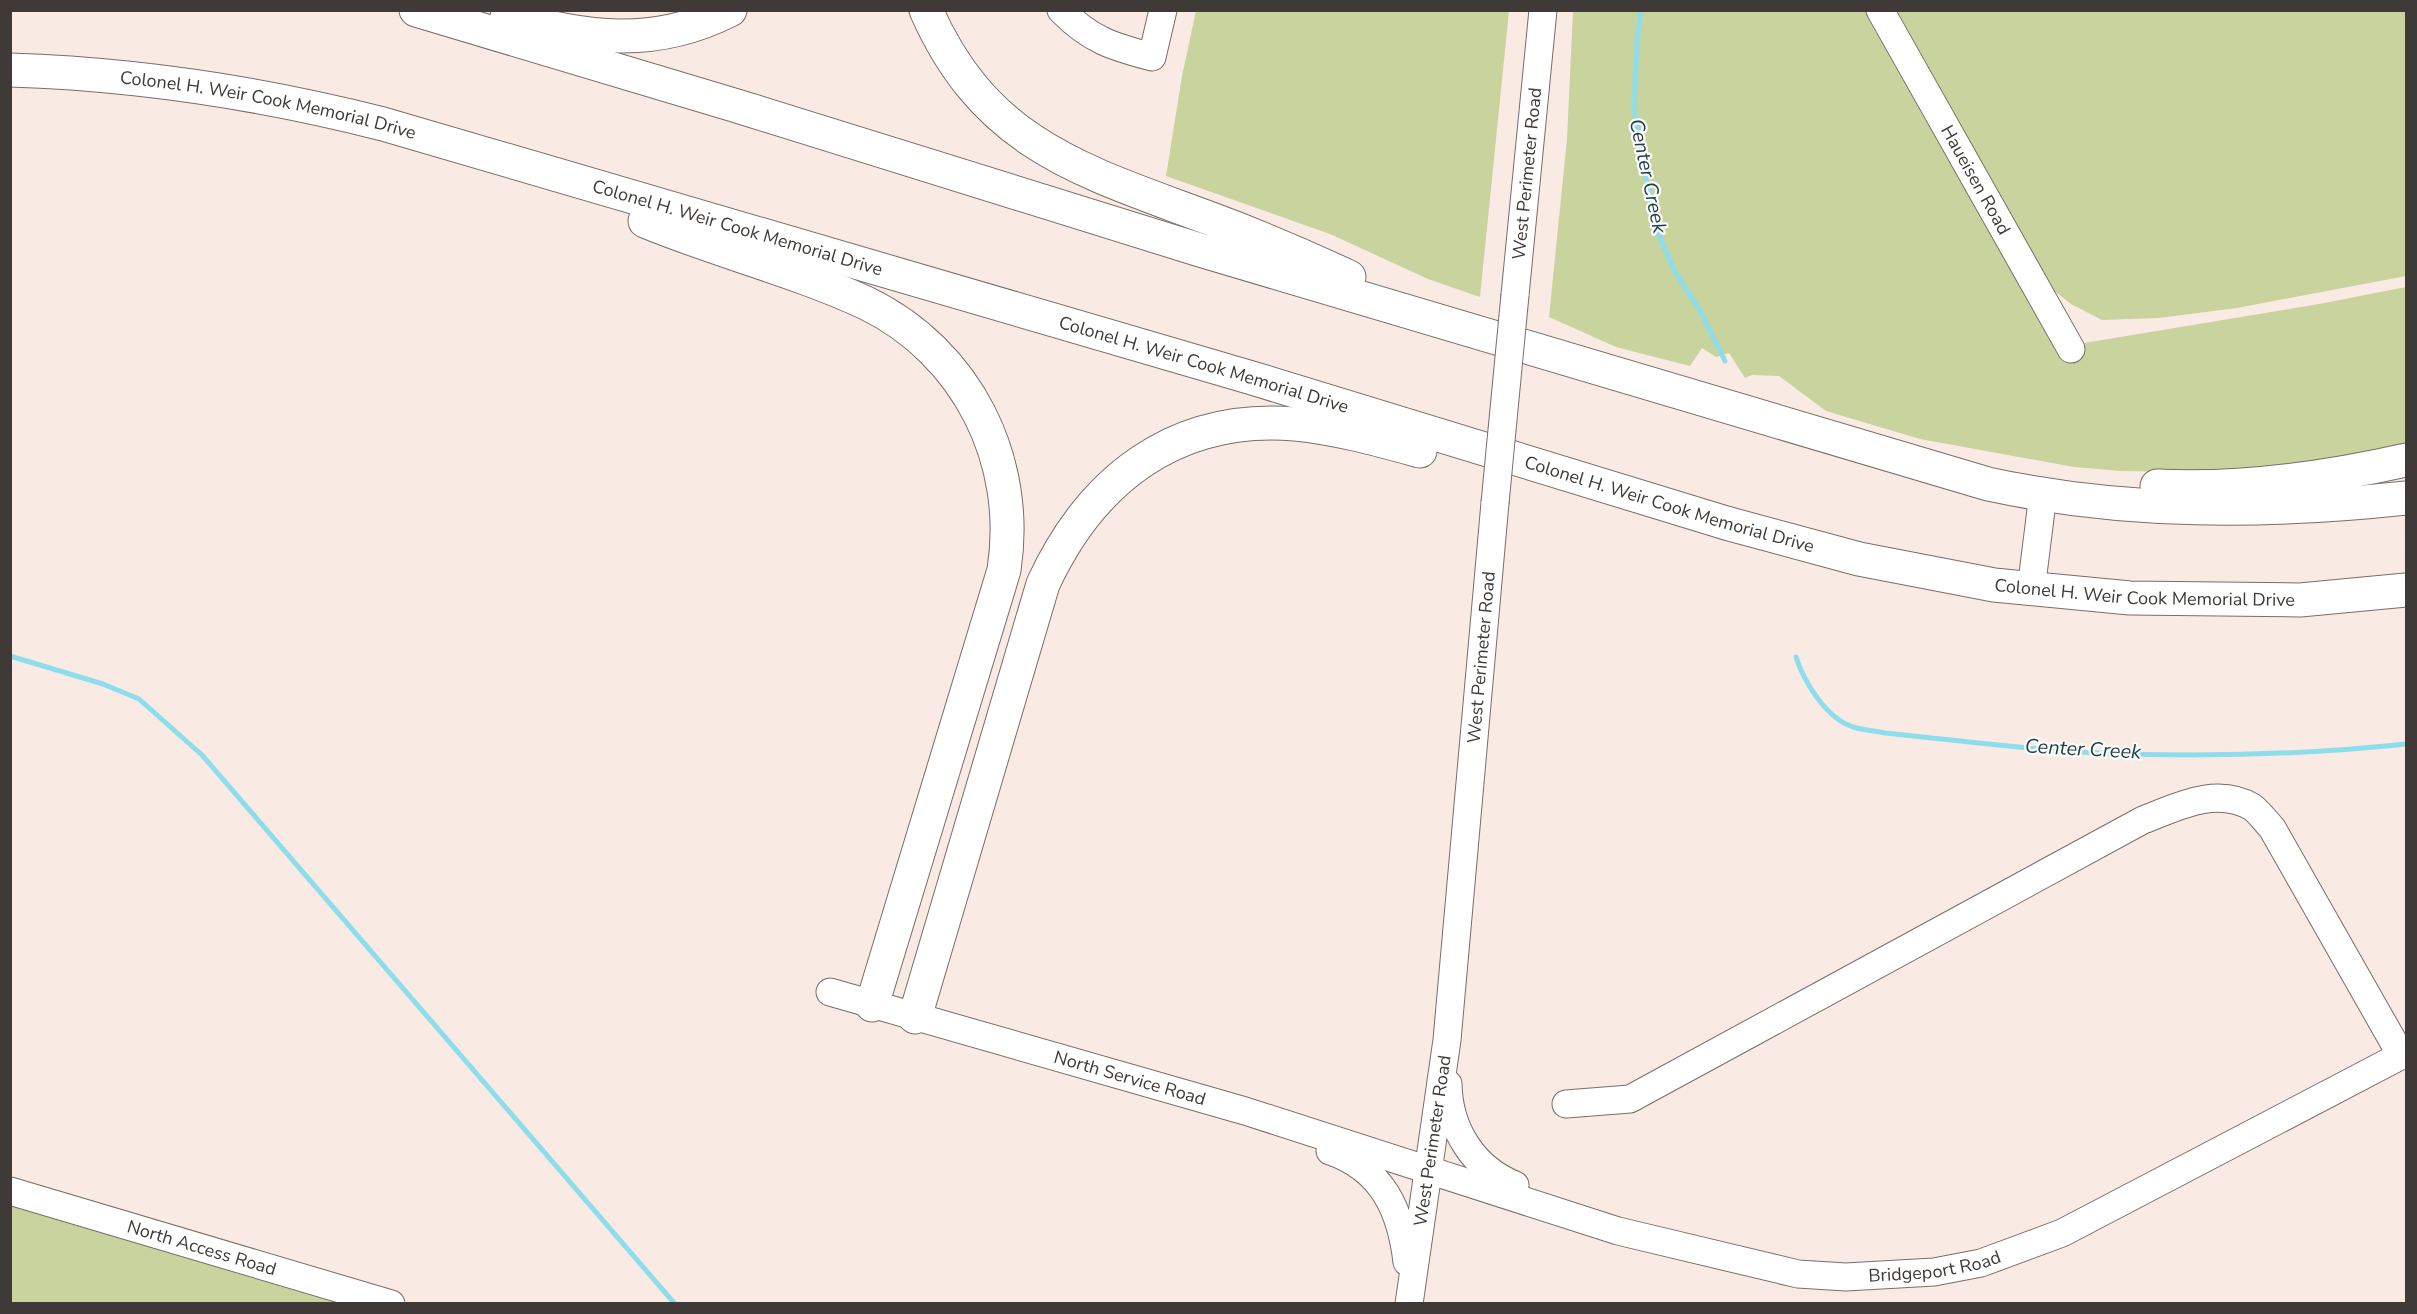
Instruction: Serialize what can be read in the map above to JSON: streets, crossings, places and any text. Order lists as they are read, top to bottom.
{
  "streets": {
    "highway": ["Colonel H. Weir Cook Memorial Drive"],
    "street": [
      "West Perimeter Road",
      "Haueisen Road",
      "North Service Road",
      "North Access Road",
      "Bridgeport Road"
    ]
  },
  "crossings": [
    ["West Perimeter Road", "North Service Road"],
    ["West Perimeter Road", "Bridgeport Road"],
    ["North Service Road", "Bridgeport Road"]
  ],
  "water": ["Center Creek"]
}
